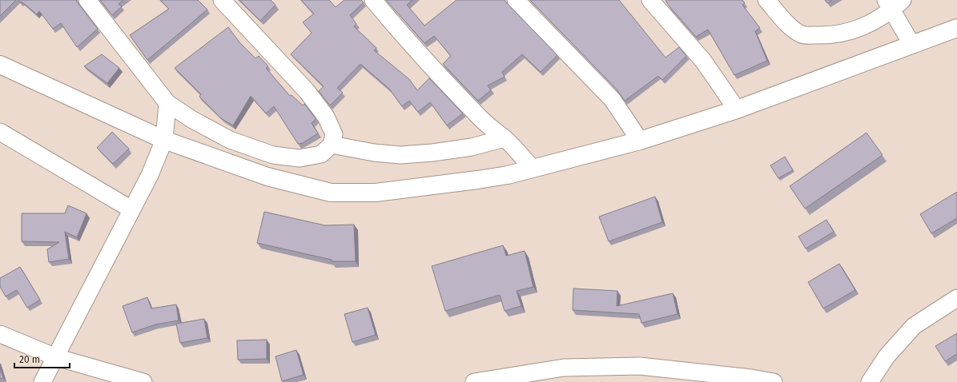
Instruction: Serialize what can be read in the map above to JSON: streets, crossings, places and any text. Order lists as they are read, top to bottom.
{
  "scale_bar": "20 m"
}
